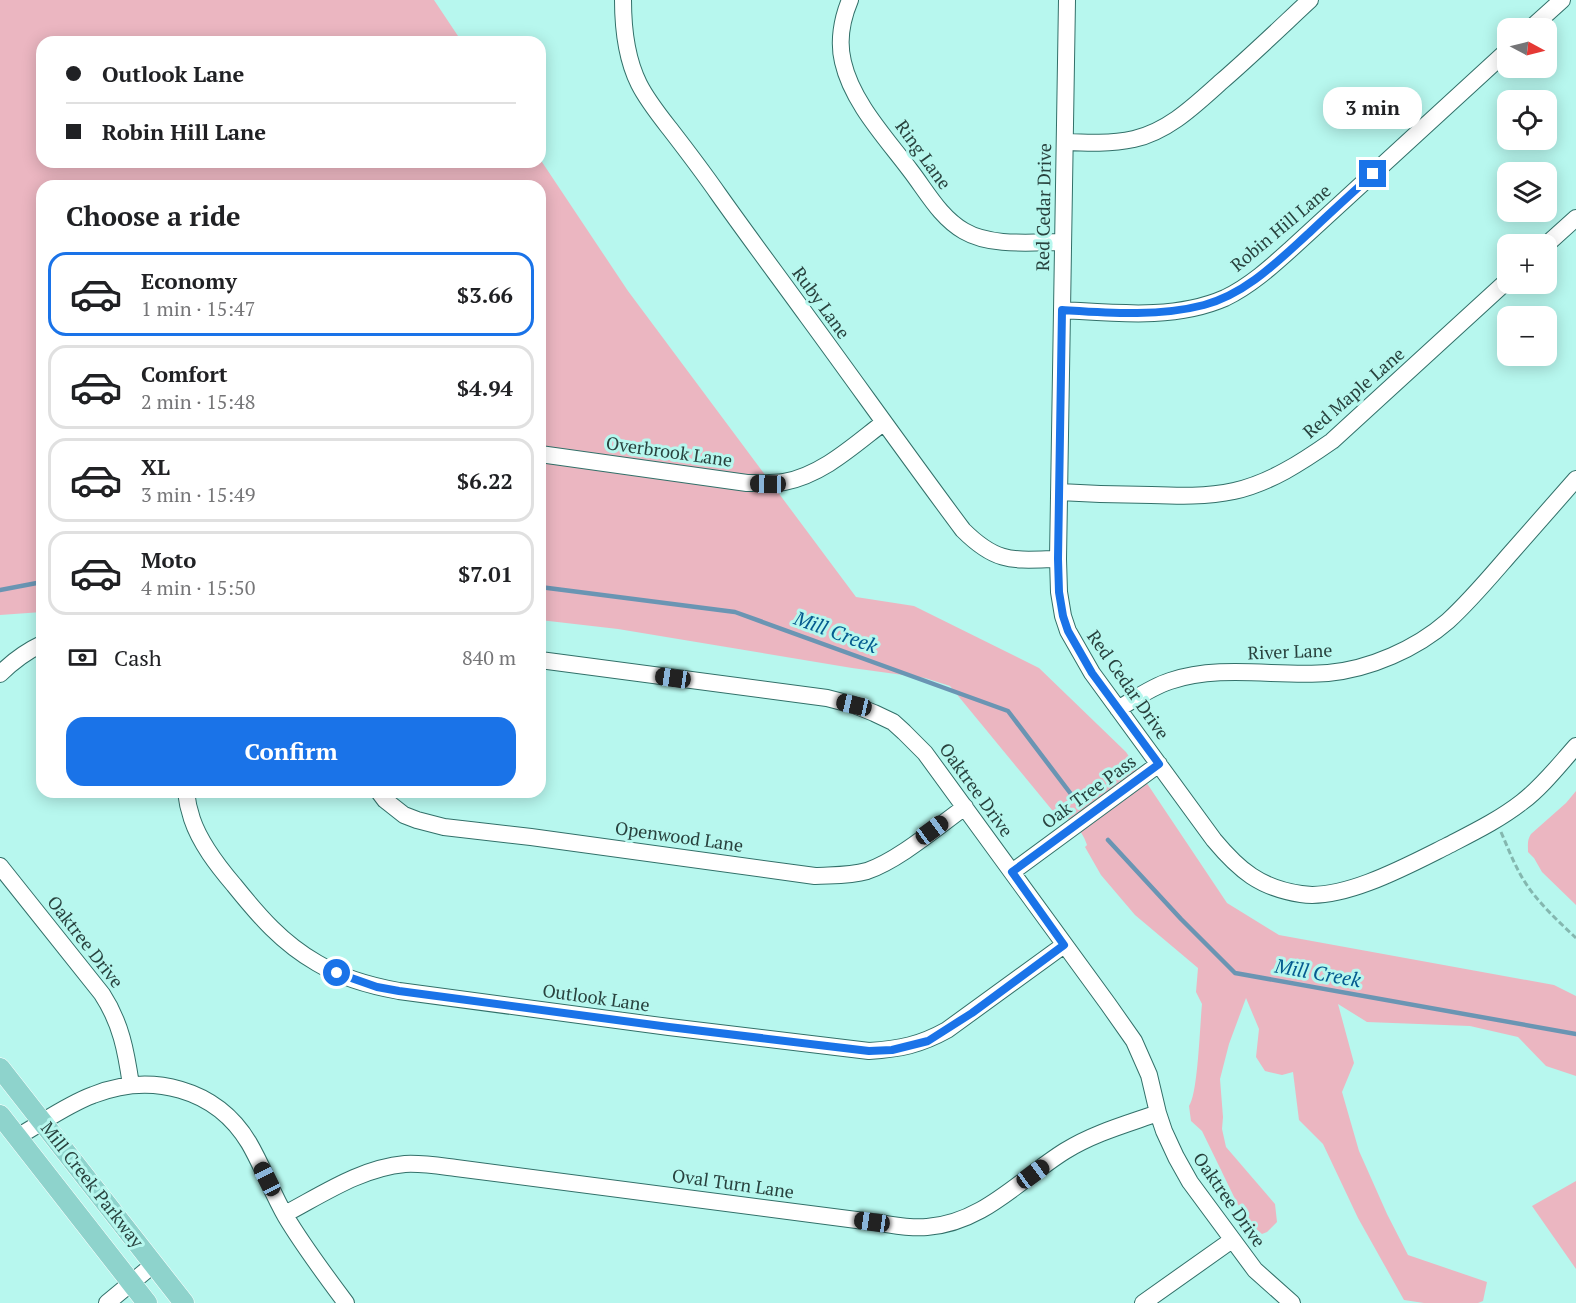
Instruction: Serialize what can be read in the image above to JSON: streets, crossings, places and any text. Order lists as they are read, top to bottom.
{
  "streets": {
    "main road": ["Mill Creek Parkway"],
    "street": [
      "Ring Lane",
      "Red Cedar Drive",
      "Robin Hill Lane",
      "Ruby Lane",
      "Red Maple Lane",
      "Overbrook Lane",
      "River Lane",
      "Oaktree Drive",
      "Oak Tree Pass",
      "Openwood Lane",
      "Outlook Lane",
      "Oval Turn Lane"
    ]
  },
  "crossings": [
    ["Ring Lane", "Red Cedar Drive"],
    ["Red Cedar Drive", "Robin Hill Lane"],
    ["Red Cedar Drive", "Ruby Lane"],
    ["Red Cedar Drive", "Red Maple Lane"],
    ["Red Cedar Drive", "River Lane"],
    ["Red Cedar Drive", "Oak Tree Pass"],
    ["Ruby Lane", "Overbrook Lane"],
    ["Oaktree Drive", "Oak Tree Pass"],
    ["Oaktree Drive", "Openwood Lane"],
    ["Oaktree Drive", "Outlook Lane"],
    ["Oaktree Drive", "Oval Turn Lane"]
  ],
  "water": ["Mill Creek"],
  "north": "right",
  "page": {
    "map_buttons": ["+", "−"],
    "banner": ["Outlook Lane", "Robin Hill Lane"],
    "bubble": "3 min",
    "heading": "Choose a ride",
    "list": [
      {
        "name": "Economy",
        "note": "1 min · 15:47",
        "value": "$3.66"
      },
      {
        "name": "Comfort",
        "note": "2 min · 15:48",
        "value": "$4.94"
      },
      {
        "name": "XL",
        "note": "3 min · 15:49",
        "value": "$6.22"
      },
      {
        "name": "Moto",
        "note": "4 min · 15:50",
        "value": "$7.01"
      }
    ],
    "pay": ["Cash", "840 m"],
    "buttons": "Confirm"
  }
}
